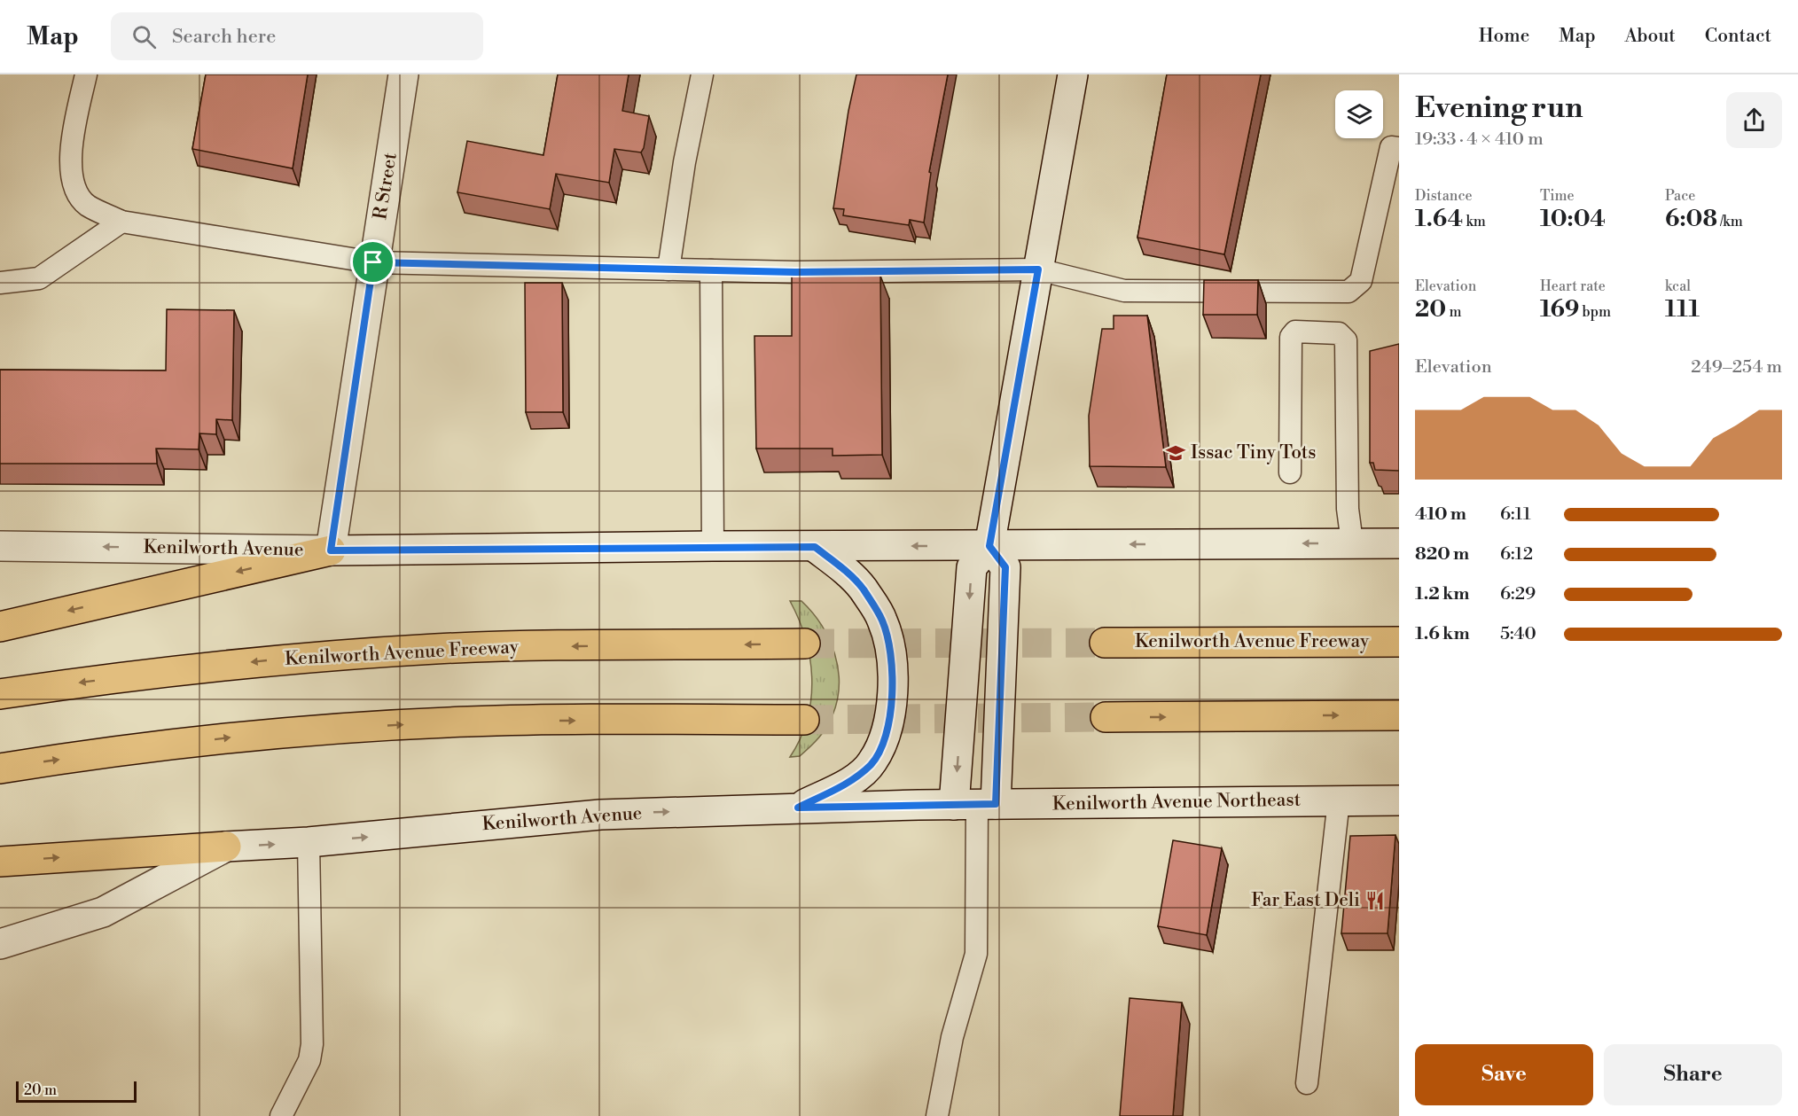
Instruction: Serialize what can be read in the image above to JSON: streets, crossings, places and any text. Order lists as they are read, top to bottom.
{
  "streets": {
    "highway": ["Kenilworth Avenue Freeway"],
    "main road": ["R Street", "Kenilworth Avenue", "Kenilworth Avenue Northeast"]
  },
  "crossings": [
    ["R Street", "Kenilworth Avenue"],
    ["Kenilworth Avenue", "Kenilworth Avenue Northeast"]
  ],
  "places": {
    "school or university": ["Issac Tiny Tots"],
    "restaurant": ["Far East Deli"]
  },
  "scale_bar": "20 m",
  "page": {
    "header": "Map",
    "search": "Search here",
    "nav": [
      "Home",
      "Map",
      "About",
      "Contact"
    ],
    "heading": ["Evening run", "19:33 · 4 × 410 m"],
    "stats": [
      ["Distance", "1.64 km"],
      ["Time", "10:04"],
      ["Pace", "6:08 /km"],
      ["Elevation", "20 m"],
      ["Heart rate", "169 bpm"],
      ["kcal", "111"]
    ],
    "chart": ["Elevation", "249–254 m"],
    "list": [
      {
        "name": "410 m",
        "note": "6:11"
      },
      {
        "name": "820 m",
        "note": "6:12"
      },
      {
        "name": "1.2 km",
        "note": "6:29"
      },
      {
        "name": "1.6 km",
        "note": "5:40"
      }
    ],
    "buttons": ["Save", "Share"],
    "scale": "20 m"
  }
}
